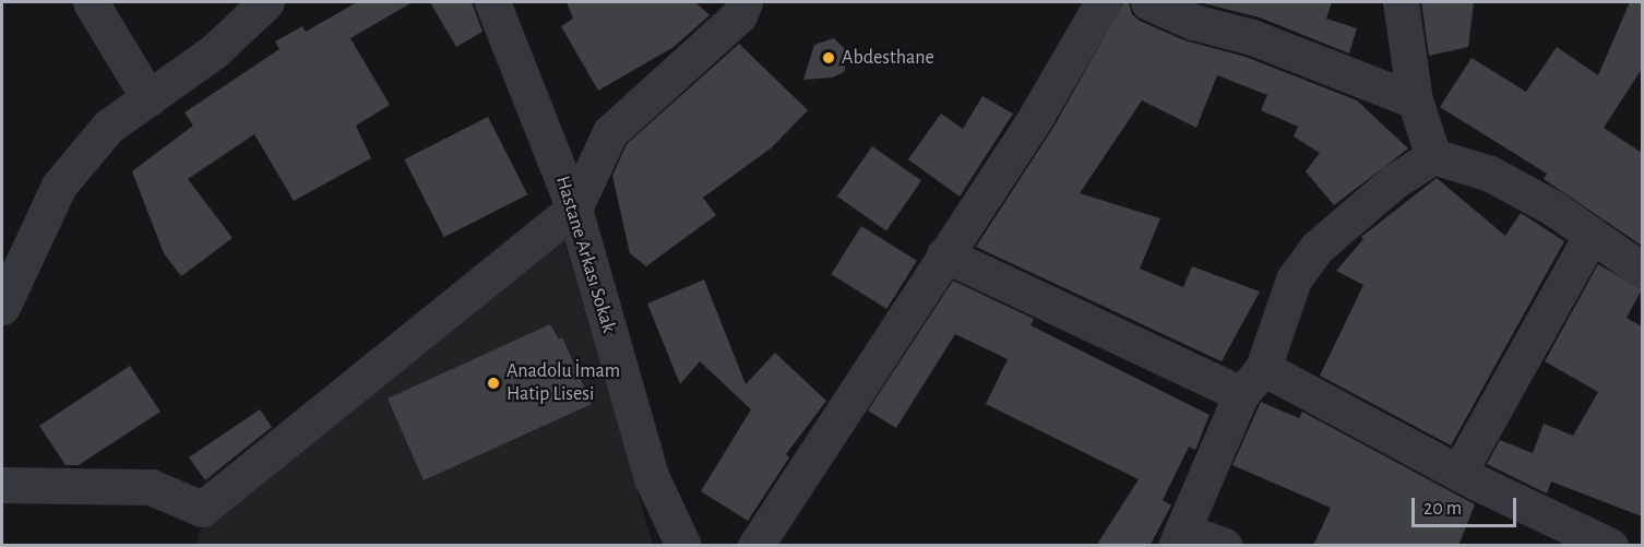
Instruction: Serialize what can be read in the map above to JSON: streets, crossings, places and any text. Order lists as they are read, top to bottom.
{
  "streets": {
    "street": ["Hastane Arkası Sokak"]
  },
  "places": ["Abdesthane", "Anadolu İmam Hatip Lisesi"],
  "scale_bar": "20 m"
}
